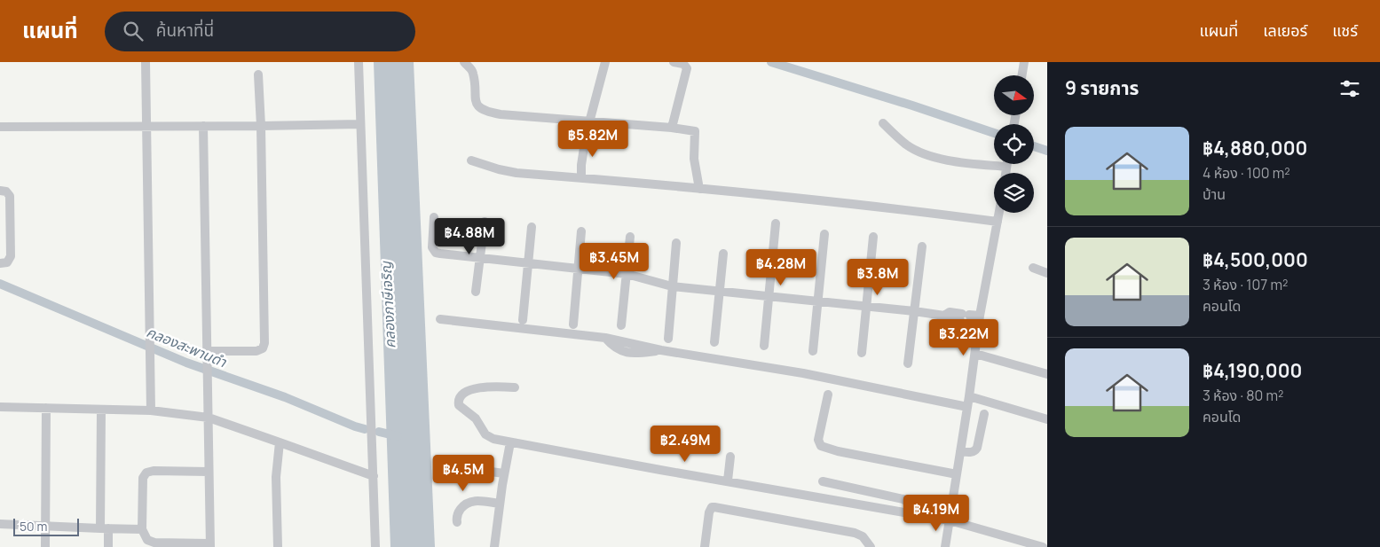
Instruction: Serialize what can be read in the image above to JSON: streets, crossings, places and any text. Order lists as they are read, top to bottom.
{
  "water": ["คลองภาษีเจริญ", "คลองสะพานดำ"],
  "scale_bar": "50 m",
  "north": "right",
  "page": {
    "header": "แผนที่",
    "search": "ค้นหาที่นี่",
    "nav": ["แผนที่", "เลเยอร์", "แชร์"],
    "heading": "9 รายการ",
    "list": [
      {
        "name": "฿4,880,000",
        "note": "4 ห้อง · 100 m² · บ้าน"
      },
      {
        "name": "฿4,500,000",
        "note": "3 ห้อง · 107 m² · คอนโด"
      },
      {
        "name": "฿4,190,000",
        "note": "3 ห้อง · 80 m² · คอนโด"
      }
    ],
    "price": [
      "฿5.82M",
      "฿4.88M",
      "฿3.45M",
      "฿4.28M",
      "฿3.8M",
      "฿3.22M",
      "฿2.49M",
      "฿4.5M",
      "฿4.19M"
    ],
    "scale": "50 m"
  }
}
